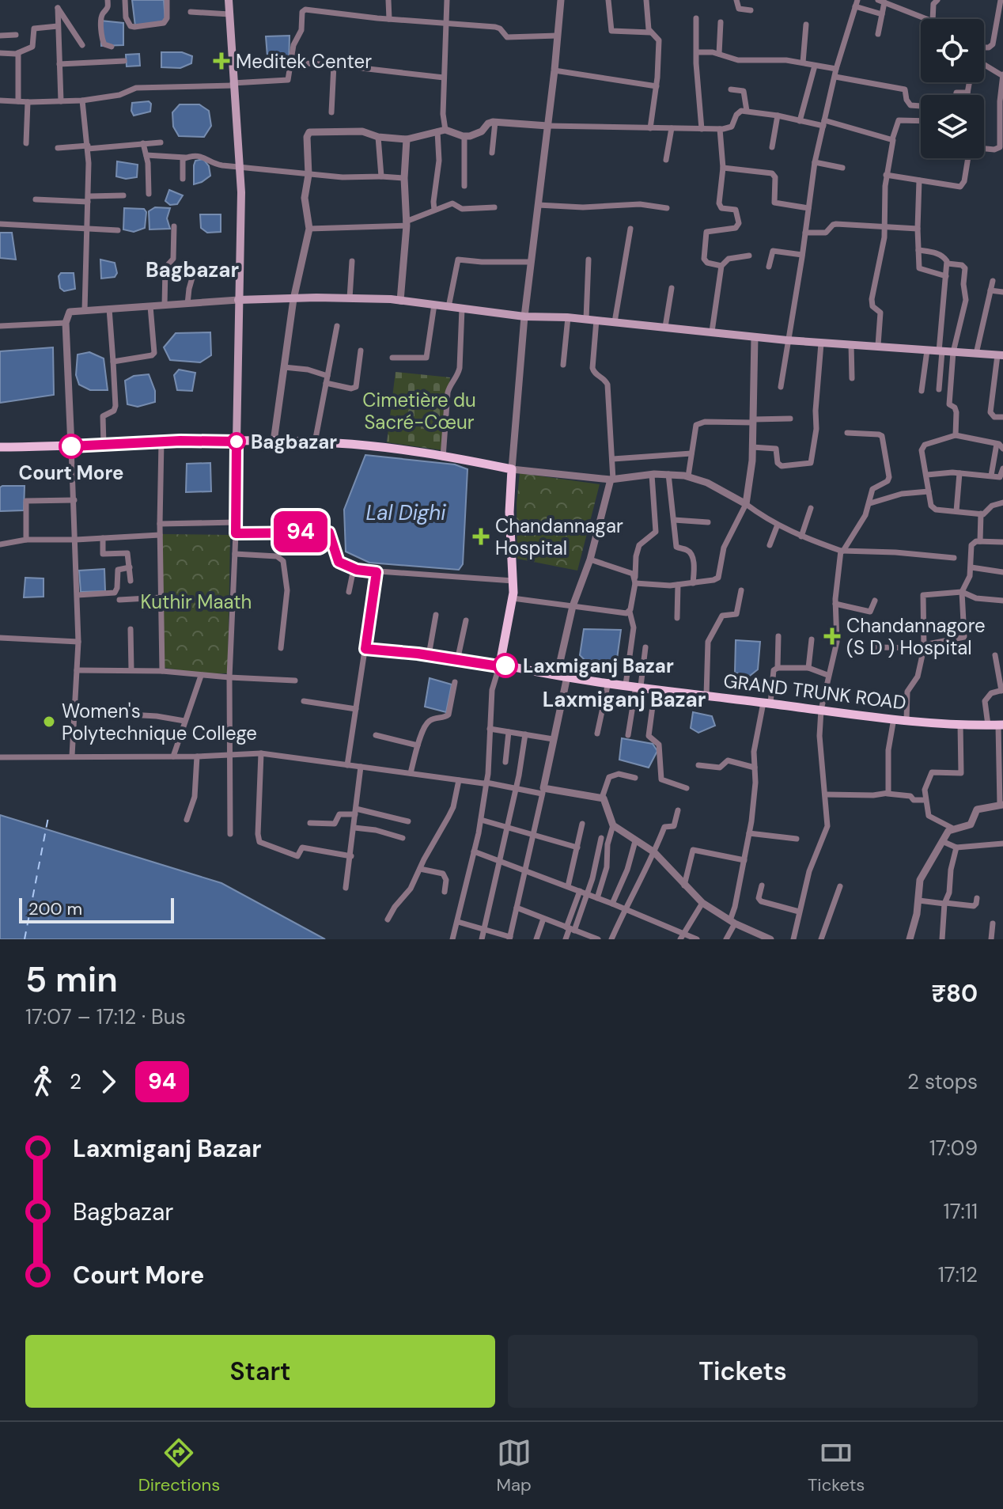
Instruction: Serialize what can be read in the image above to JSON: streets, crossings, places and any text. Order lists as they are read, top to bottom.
{
  "streets": {
    "main road": ["GRAND TRUNK ROAD"]
  },
  "districts": ["Bagbazar", "Laxmiganj Bazar"],
  "water": ["Lal Dighi"],
  "parks": ["Cimetière du Sacré-Cœur", "Kuthir Maath"],
  "places": {
    "health": ["Meditek Center", "Chandannagar Hospital", "Chandannagore (S D ) Hospital"],
    "other": [
      "Bagbazar",
      "Court More",
      "Laxmiganj Bazar",
      "Women's Polytechnique College"
    ]
  },
  "lines": ["bus line 94"],
  "scale_bar": "200 m",
  "page": {
    "on_map": "94",
    "scale": "200 m",
    "heading": ["5 min", "17:07 – 17:12 · Bus", "₹80"],
    "legs": ["2", "94", "2 stops"],
    "list": [
      {
        "name": "Laxmiganj Bazar",
        "value": "17:09"
      },
      {
        "name": "Bagbazar",
        "value": "17:11"
      },
      {
        "name": "Court More",
        "value": "17:12"
      }
    ],
    "buttons": ["Start", "Tickets"],
    "tabs": ["Directions", "Map", "Tickets"]
  }
}
